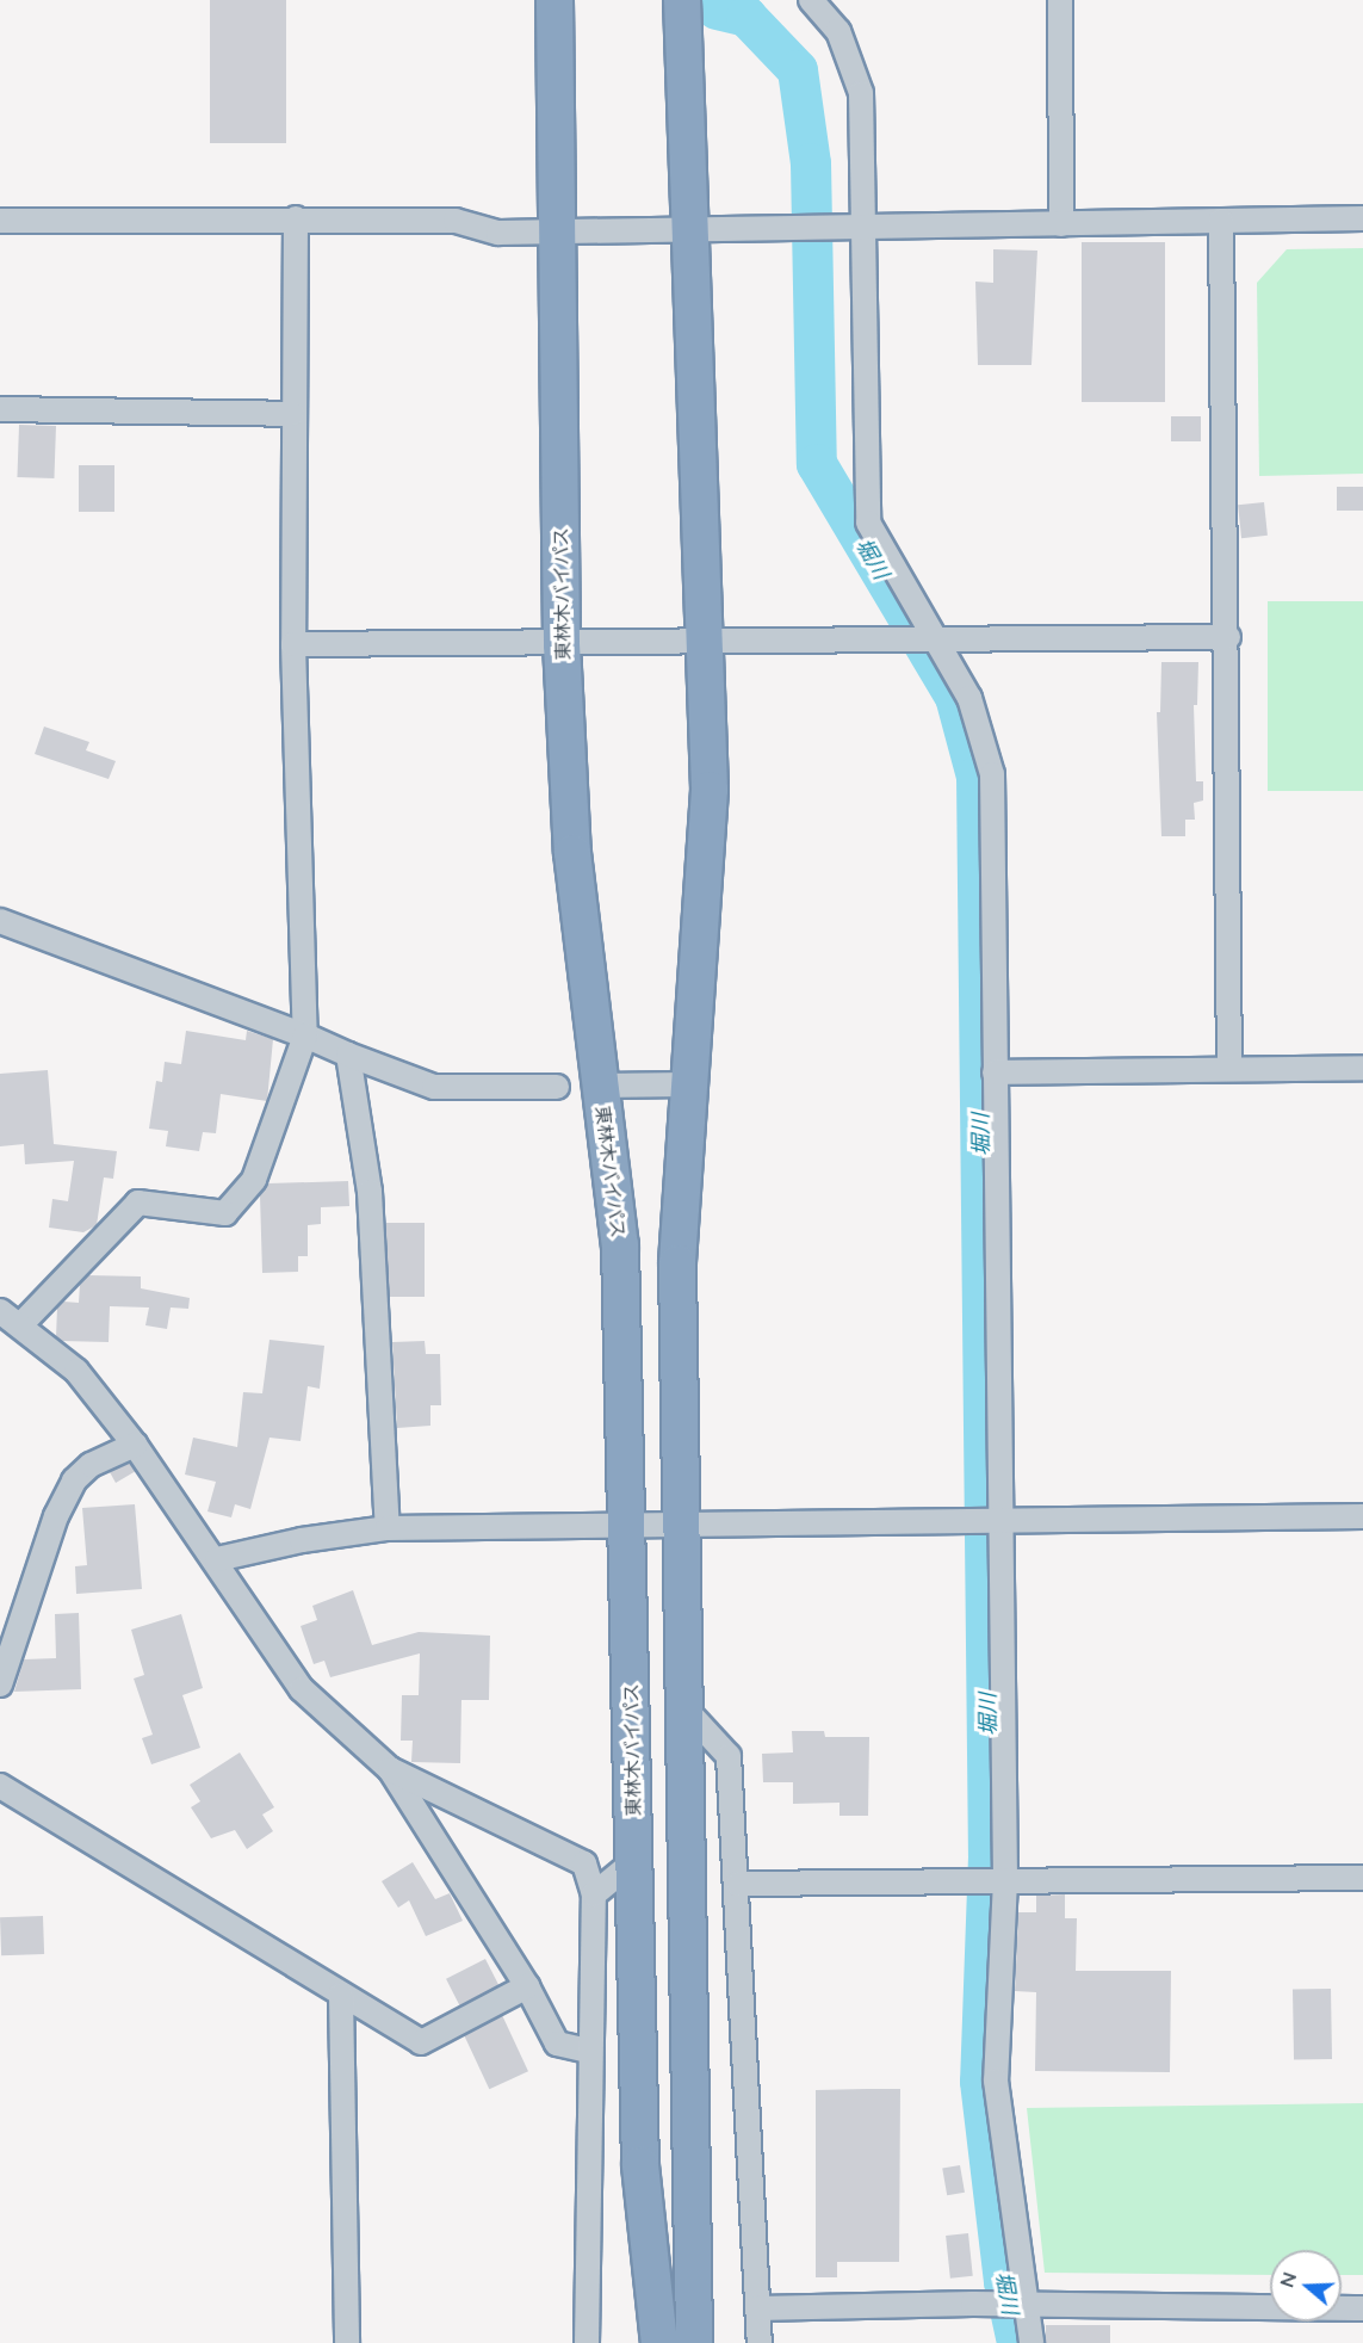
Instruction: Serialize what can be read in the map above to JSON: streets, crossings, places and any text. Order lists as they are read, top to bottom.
{
  "streets": {
    "highway": ["東林木バイパス"]
  },
  "water": ["堀川"],
  "north": "left"
}
